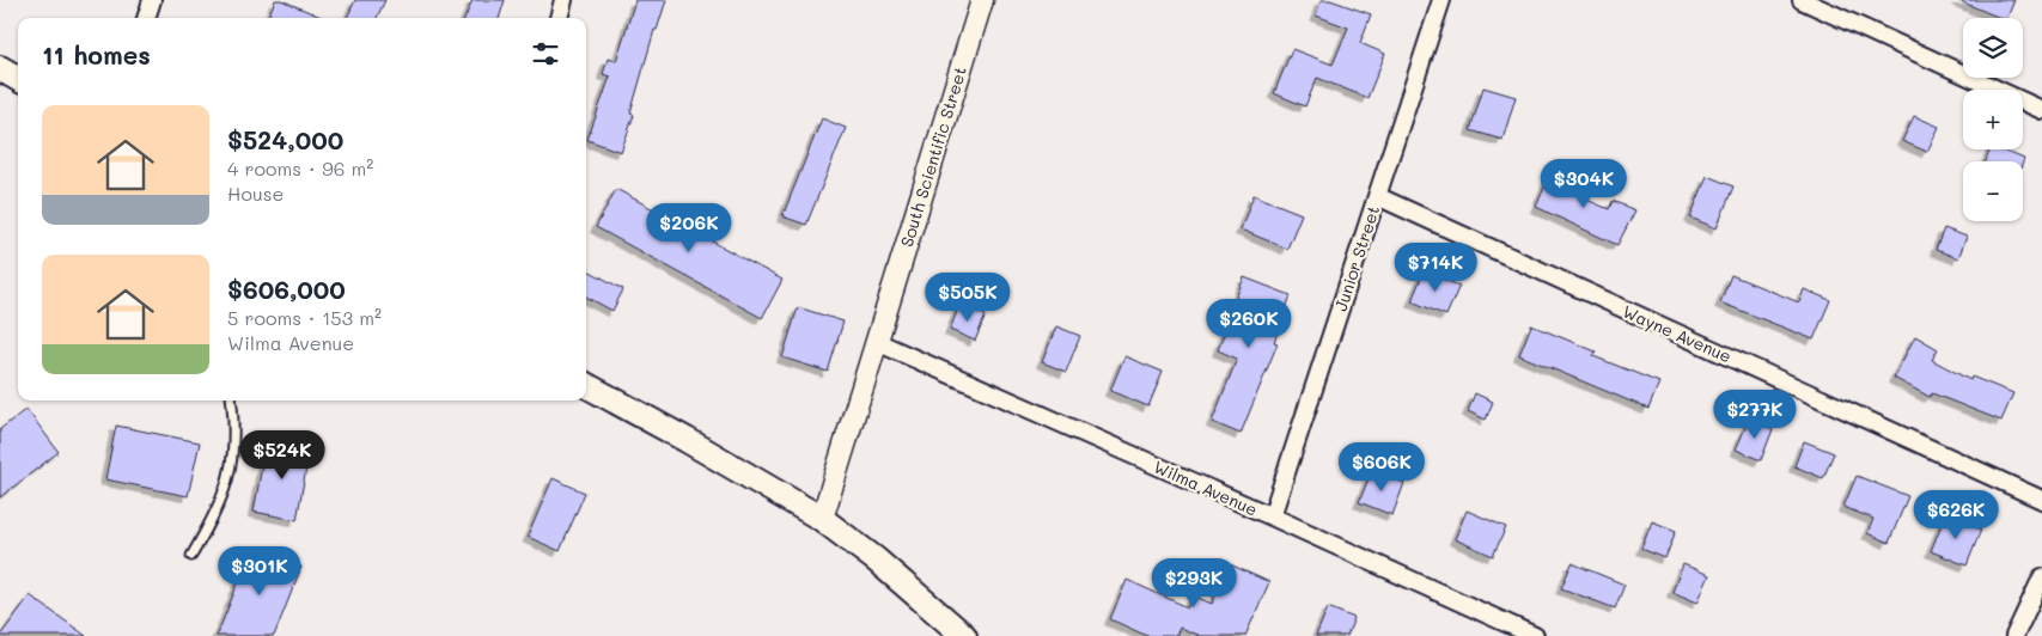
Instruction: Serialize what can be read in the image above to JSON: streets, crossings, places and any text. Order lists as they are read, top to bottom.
{
  "streets": {
    "street": [
      "South Scientific Street",
      "Junior Street",
      "Wayne Avenue",
      "Wilma Avenue"
    ]
  },
  "crossings": [
    ["South Scientific Street", "Wilma Avenue"],
    ["Junior Street", "Wayne Avenue"],
    ["Junior Street", "Wilma Avenue"]
  ],
  "page": {
    "map_buttons": ["+", "−"],
    "heading": "11 homes",
    "list": [
      {
        "name": "$524,000",
        "note": "4 rooms · 96 m² · House"
      },
      {
        "name": "$606,000",
        "note": "5 rooms · 153 m² · Wilma Avenue"
      }
    ],
    "price": [
      "$304K",
      "$206K",
      "$714K",
      "$505K",
      "$260K",
      "$277K",
      "$524K",
      "$606K",
      "$626K",
      "$301K",
      "$293K"
    ]
  }
}
